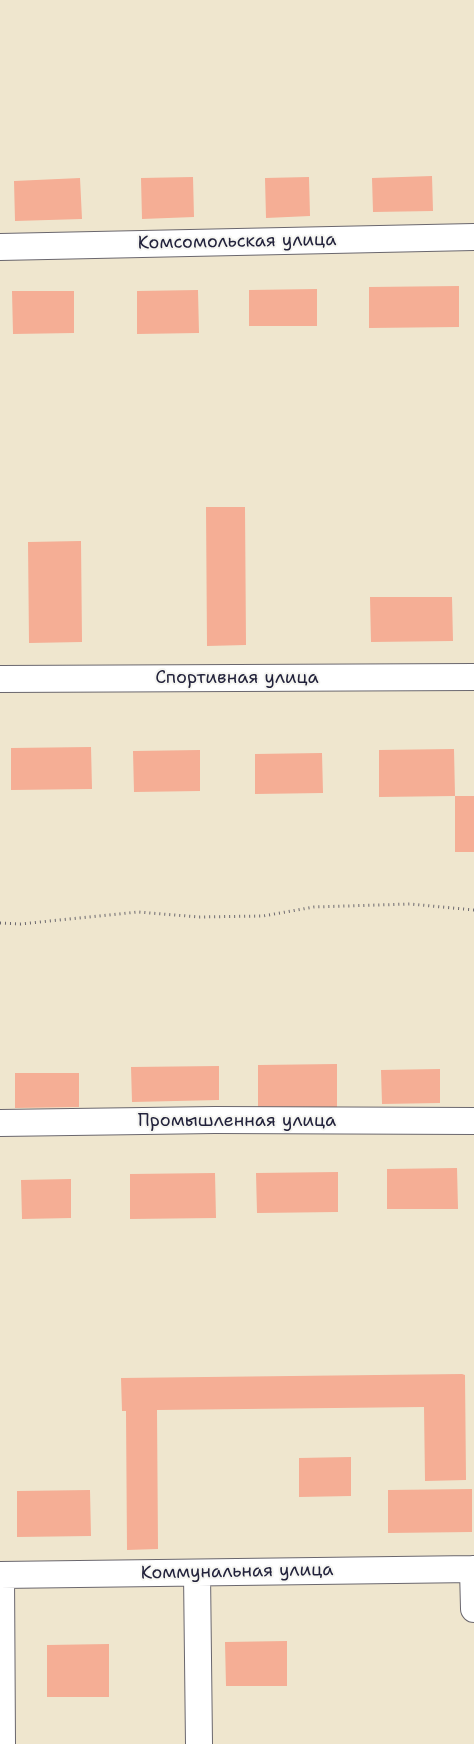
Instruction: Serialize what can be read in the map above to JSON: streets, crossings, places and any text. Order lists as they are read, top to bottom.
{
  "streets": {
    "street": [
      "Комсомольская улица",
      "Спортивная улица",
      "Промышленная улица",
      "Коммунальная улица"
    ]
  }
}
